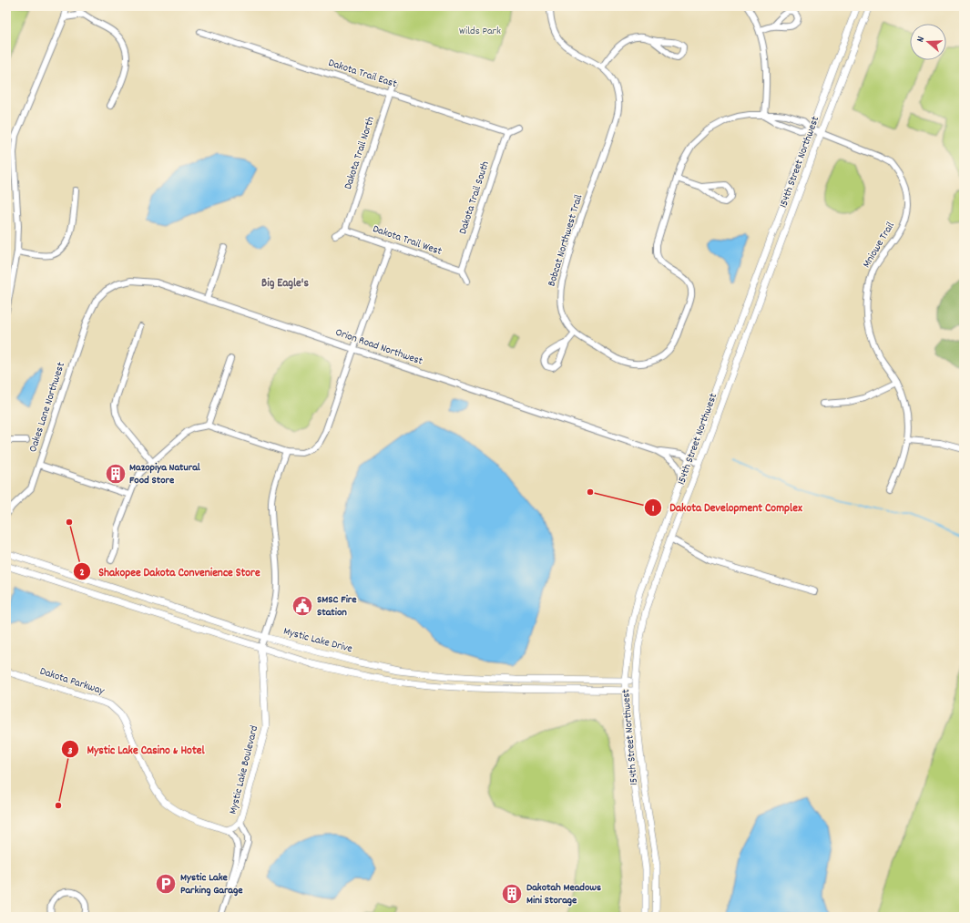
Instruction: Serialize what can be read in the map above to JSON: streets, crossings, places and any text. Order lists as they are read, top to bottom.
{
  "streets": {
    "street": [
      "Dakota Trail East",
      "Dakota Trail North",
      "154th Street Northwest",
      "Dakota Trail South",
      "Dakota Trail West",
      "Bobcat Northwest Trail",
      "Mniowe Trail",
      "Orion Road Northwest",
      "Oakes Lane Northwest",
      "Mystic Lake Drive",
      "Dakota Parkway",
      "Mystic Lake Boulevard"
    ]
  },
  "crossings": [
    ["Dakota Trail East", "Dakota Trail North"],
    ["Dakota Trail East", "Dakota Trail South"],
    ["Dakota Trail North", "Dakota Trail West"],
    ["154th Street Northwest", "Bobcat Northwest Trail"],
    ["154th Street Northwest", "Mniowe Trail"],
    ["154th Street Northwest", "Orion Road Northwest"],
    ["154th Street Northwest", "Mystic Lake Drive"],
    ["Dakota Trail South", "Dakota Trail West"],
    ["Bobcat Northwest Trail", "Mniowe Trail"],
    ["Orion Road Northwest", "Oakes Lane Northwest"],
    ["Mystic Lake Drive", "Mystic Lake Boulevard"],
    ["Dakota Parkway", "Mystic Lake Boulevard"]
  ],
  "districts": ["Big Eagle's"],
  "parks": ["Wilds Park"],
  "places": {
    "building": ["Mazopiya Natural Food Store", "Dakotah Meadows Mini Storage"],
    "other": ["Dakota Development Complex", "Shakopee Dakota Convenience Store", "Mystic Lake Casino & Hotel"],
    "public building": ["SMSC Fire Station"],
    "parking": ["Mystic Lake Parking Garage"]
  },
  "north": "left"
}
